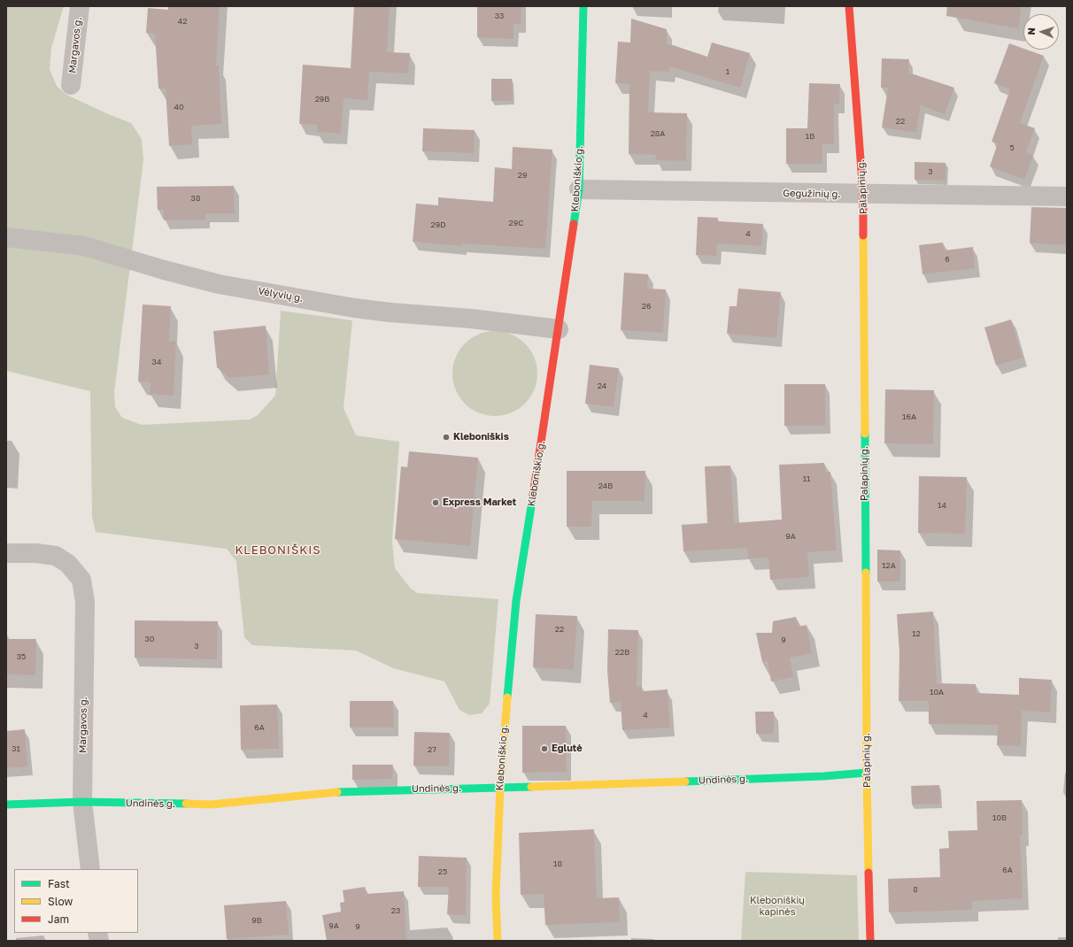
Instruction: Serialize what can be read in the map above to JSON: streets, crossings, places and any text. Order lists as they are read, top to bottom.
{
  "streets": {
    "street": [
      "Margavos g.",
      "Kleboniškio g.",
      "Palapinių g.",
      "Gegužinių g.",
      "Vėlyvių g.",
      "Undinės g."
    ]
  },
  "crossings": [
    ["Margavos g.", "Undinės g."],
    ["Kleboniškio g.", "Gegužinių g."],
    ["Kleboniškio g.", "Vėlyvių g."],
    ["Kleboniškio g.", "Undinės g."],
    ["Palapinių g.", "Gegužinių g."],
    ["Palapinių g.", "Undinės g."]
  ],
  "districts": ["KLEBONIŠKIS"],
  "parks": ["Kleboniškių kapinės"],
  "places": ["Kleboniškis", "Express Market", "Eglutė"],
  "house_numbers": [
    "33",
    "42",
    "1",
    "29B",
    "40",
    "22",
    "28A",
    "1B",
    "5",
    "3",
    "29",
    "38",
    "29C",
    "29D",
    "4",
    "6",
    "26",
    "34",
    "24",
    "16A",
    "11",
    "24B",
    "14",
    "9A",
    "12A",
    "22",
    "12",
    "30",
    "9",
    "3",
    "22B",
    "35",
    "10A",
    "4",
    "6A",
    "31",
    "27",
    "10B",
    "18",
    "6A",
    "25",
    "8",
    "23",
    "9B",
    "9A",
    "9"
  ],
  "legend": ["Fast", "Slow", "Jam"],
  "north": "left"
}
